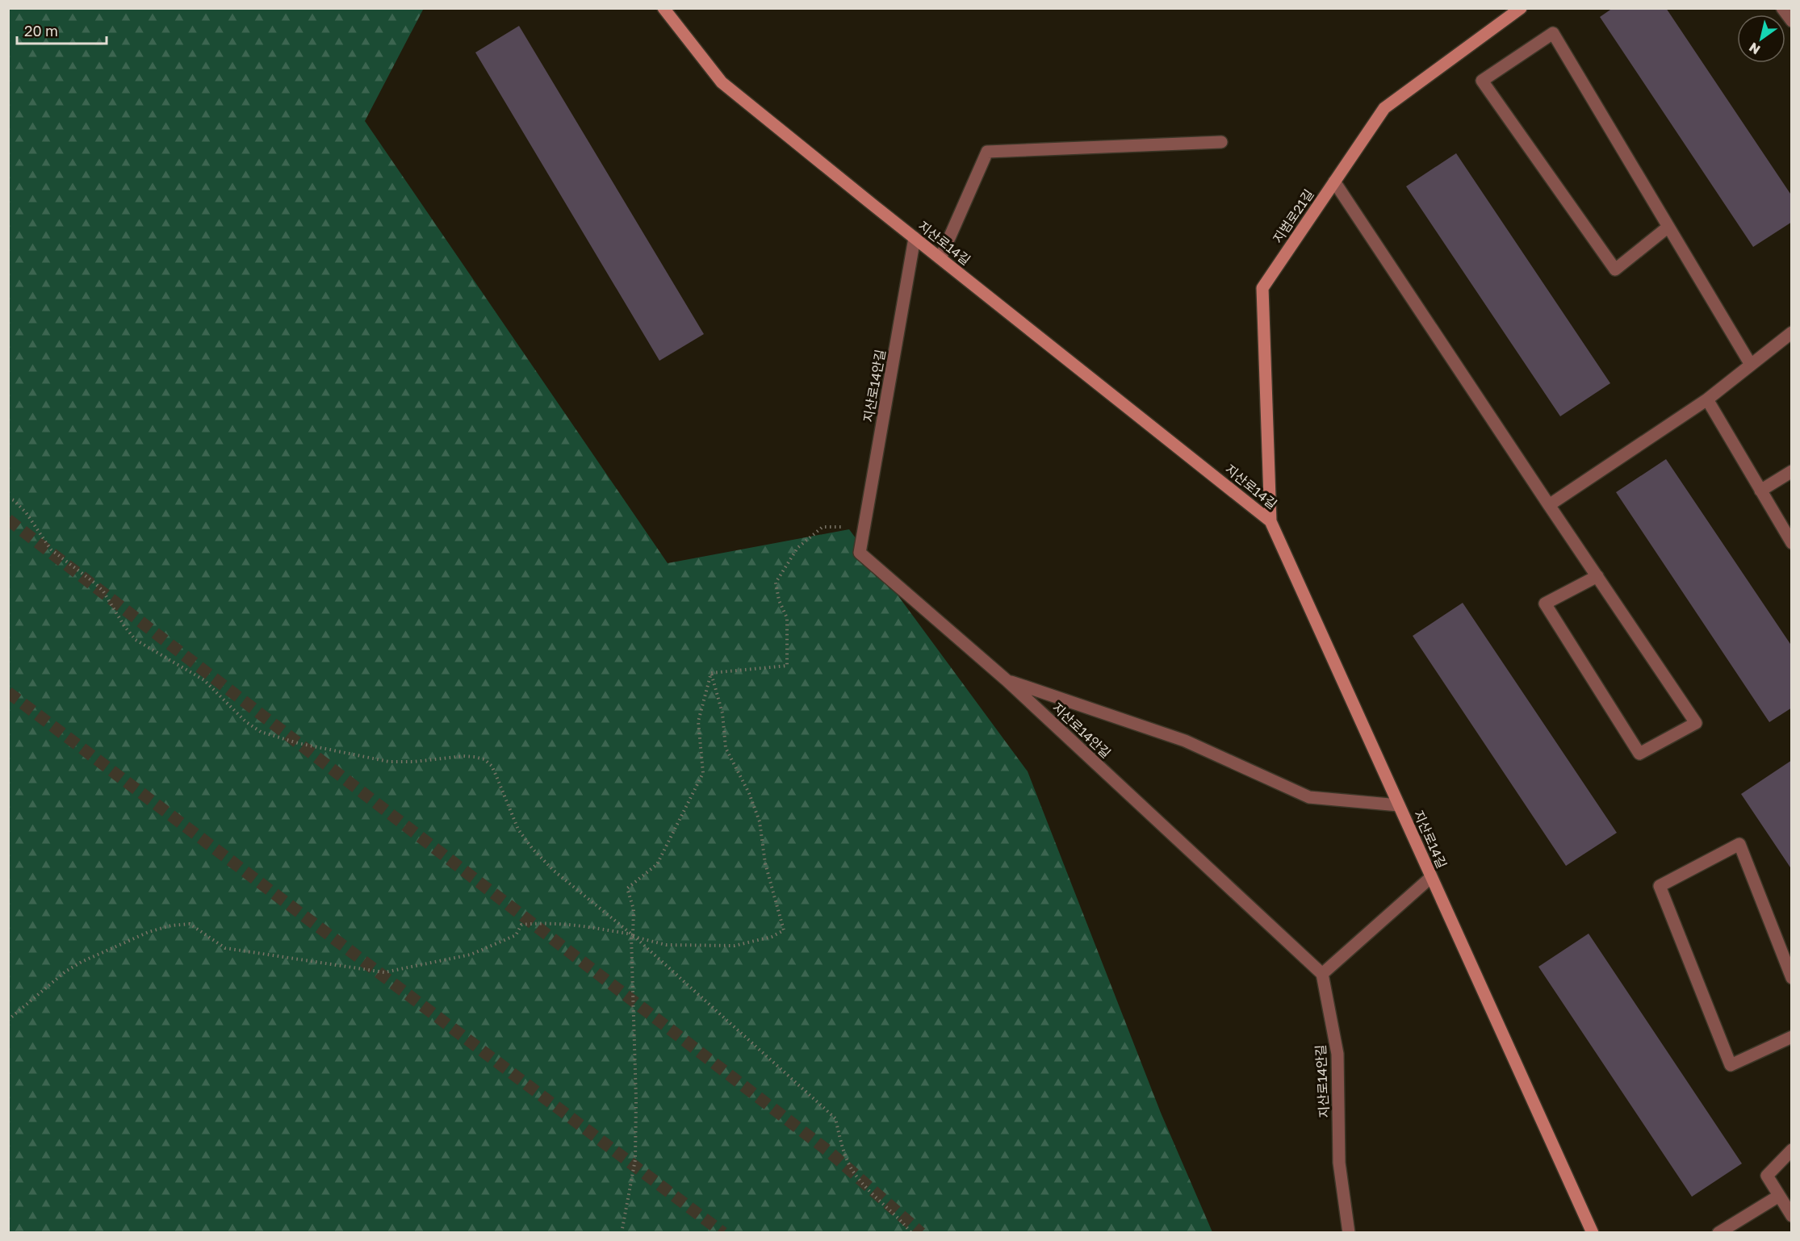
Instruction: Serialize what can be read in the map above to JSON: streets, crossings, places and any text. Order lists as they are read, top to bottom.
{
  "streets": {
    "street": ["지범로21길", "지산로14길", "지산로14안길"]
  },
  "crossings": [
    ["지범로21길", "지산로14길"],
    ["지산로14길", "지산로14안길"]
  ],
  "scale_bar": "20 m",
  "north": "bottom left"
}
